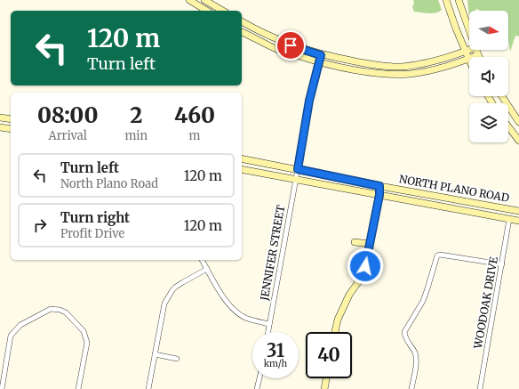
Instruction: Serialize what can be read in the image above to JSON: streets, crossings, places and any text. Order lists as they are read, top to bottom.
{
  "streets": {
    "main road": ["NORTH PLANO ROAD"],
    "street": ["JENNIFER STREET", "WOODOAK DRIVE"]
  },
  "crossings": [
    ["NORTH PLANO ROAD", "JENNIFER STREET"],
    ["NORTH PLANO ROAD", "WOODOAK DRIVE"]
  ],
  "north": "right",
  "page": {
    "turn": ["120 m", "Turn left"],
    "eta": [
      "08:00",
      "Arrival",
      "2",
      "min",
      "460",
      "m"
    ],
    "list": [
      {
        "name": "Turn left",
        "note": "North Plano Road",
        "value": "120 m"
      },
      {
        "name": "Turn right",
        "note": "Profit Drive",
        "value": "120 m"
      }
    ],
    "speed": "31 km/h",
    "limit": "40"
  }
}
